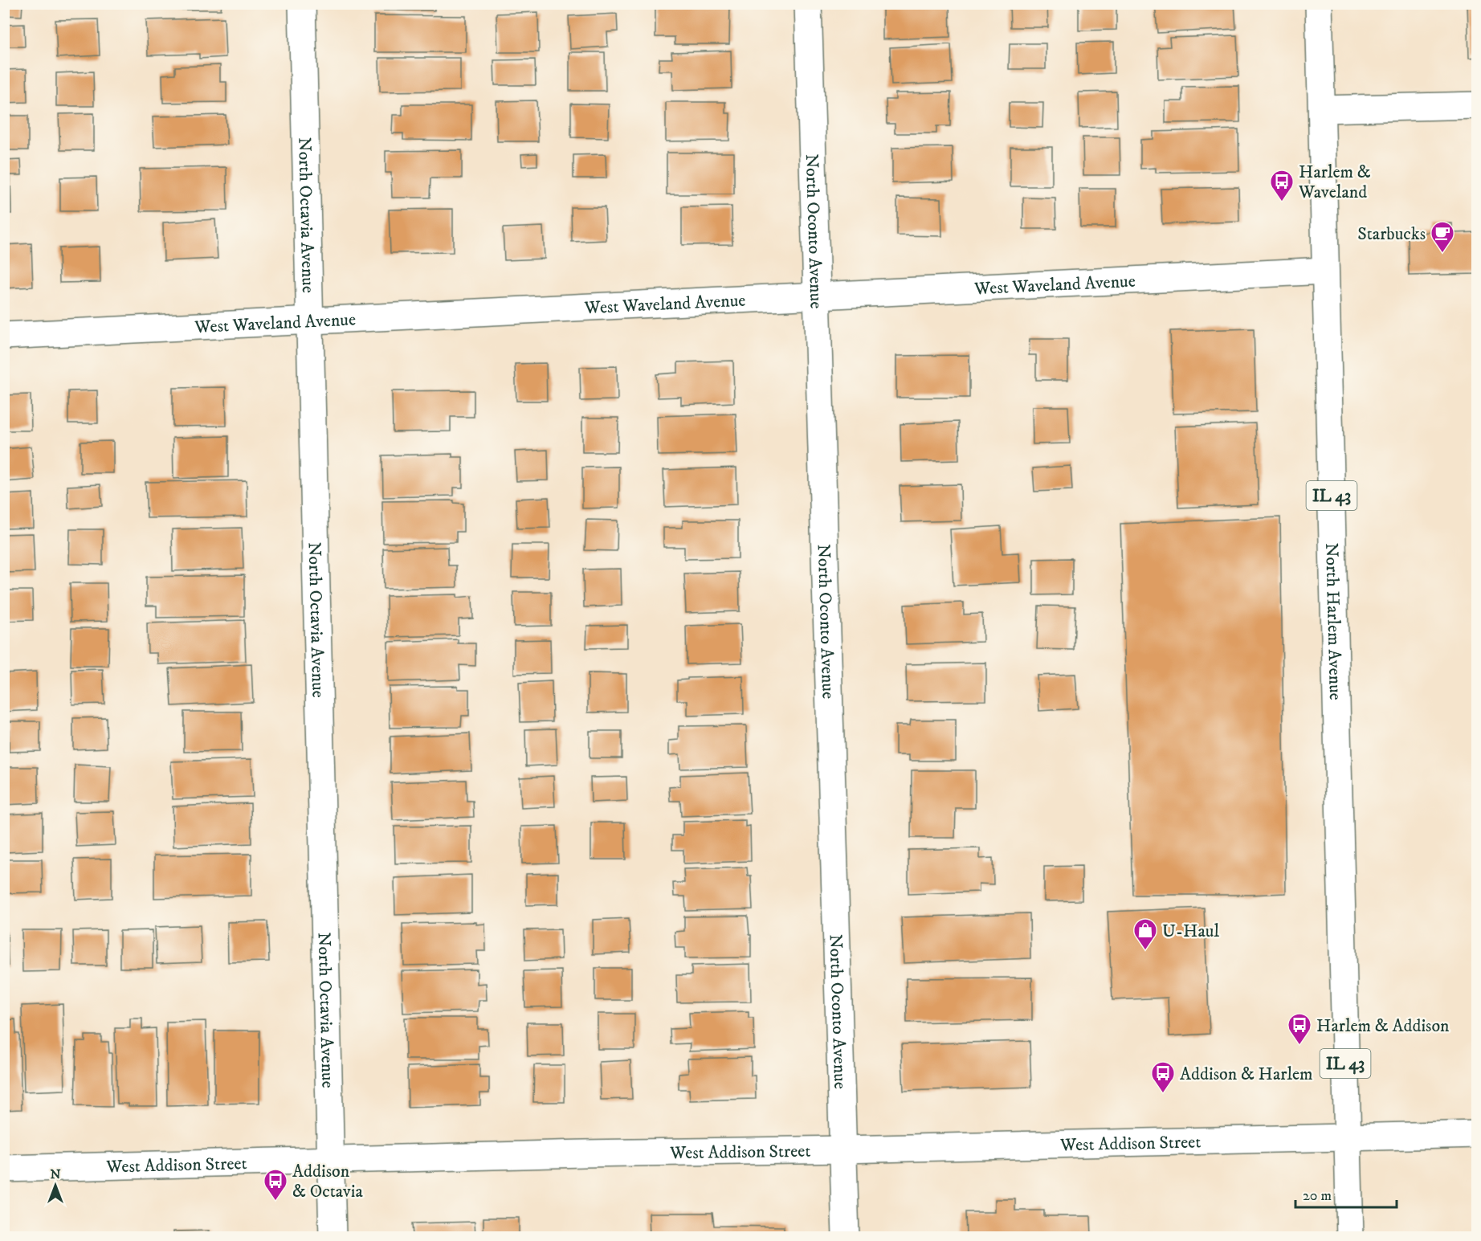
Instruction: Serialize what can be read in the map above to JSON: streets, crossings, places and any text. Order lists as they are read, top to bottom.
{
  "streets": {
    "street": [
      "North Octavia Avenue",
      "North Oconto Avenue",
      "West Waveland Avenue",
      "IL 43",
      "North Harlem Avenue",
      "West Addison Street"
    ]
  },
  "crossings": [
    ["North Octavia Avenue", "West Waveland Avenue"],
    ["North Octavia Avenue", "West Addison Street"],
    ["North Oconto Avenue", "West Waveland Avenue"],
    ["North Oconto Avenue", "West Addison Street"],
    ["West Waveland Avenue", "North Harlem Avenue"],
    ["North Harlem Avenue", "West Addison Street"]
  ],
  "places": {
    "bus stop": [
      "Harlem & Waveland",
      "Harlem & Addison",
      "Addison & Harlem",
      "Addison & Octavia"
    ],
    "cafe": ["Starbucks"],
    "shop": ["U-Haul"]
  },
  "scale_bar": "20 m",
  "north": "top"
}
